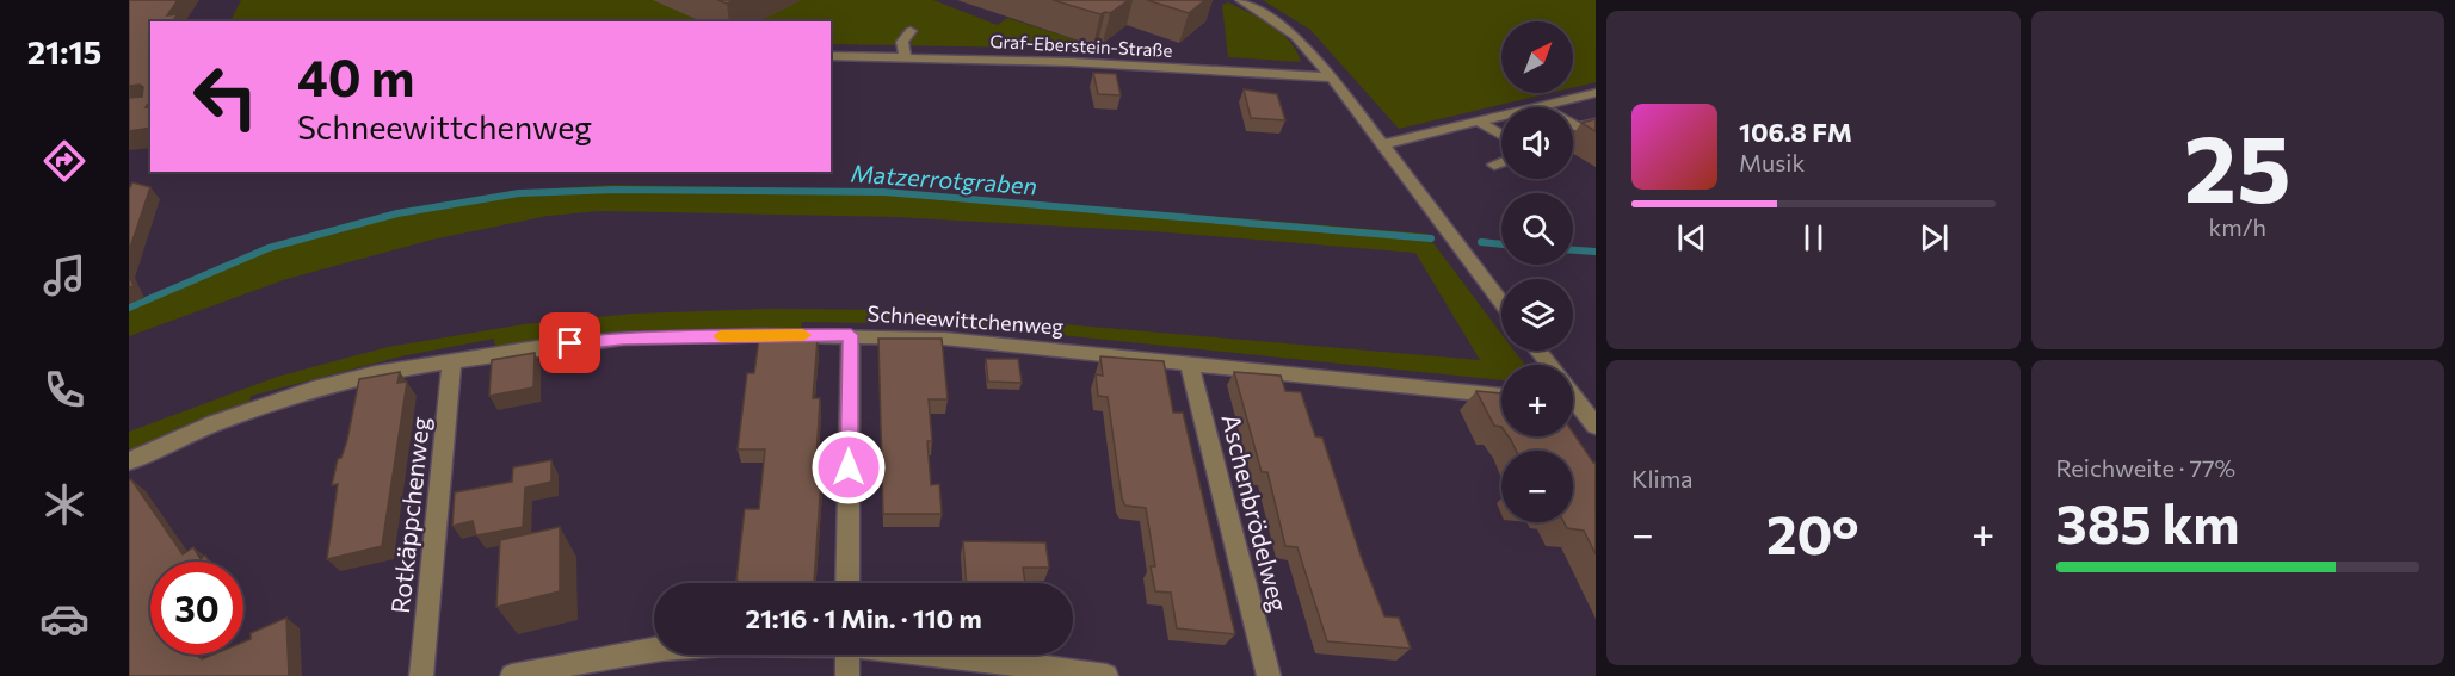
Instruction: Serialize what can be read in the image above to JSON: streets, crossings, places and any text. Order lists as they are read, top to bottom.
{
  "streets": {
    "street": [
      "Graf-Eberstein-Straße",
      "Schneewittchenweg",
      "Aschenbrödelweg",
      "Rotkäppchenweg"
    ]
  },
  "crossings": [
    ["Schneewittchenweg", "Aschenbrödelweg"],
    ["Schneewittchenweg", "Rotkäppchenweg"]
  ],
  "water": ["Matzerrotgraben"],
  "north": "top right",
  "page": {
    "tabs": "21:15",
    "tile": [
      ["25", "km/h"],
      "Klima",
      ["Reichweite · 77%", "385 km"]
    ],
    "map_buttons": ["+", "−"],
    "turn": ["40 m", "Schneewittchenweg"],
    "song": ["106.8 FM", "Musik"],
    "heat": ["−", "20°", "+"],
    "limit": "30",
    "trip": "21:16 · 1 Min. · 110 m"
  }
}
